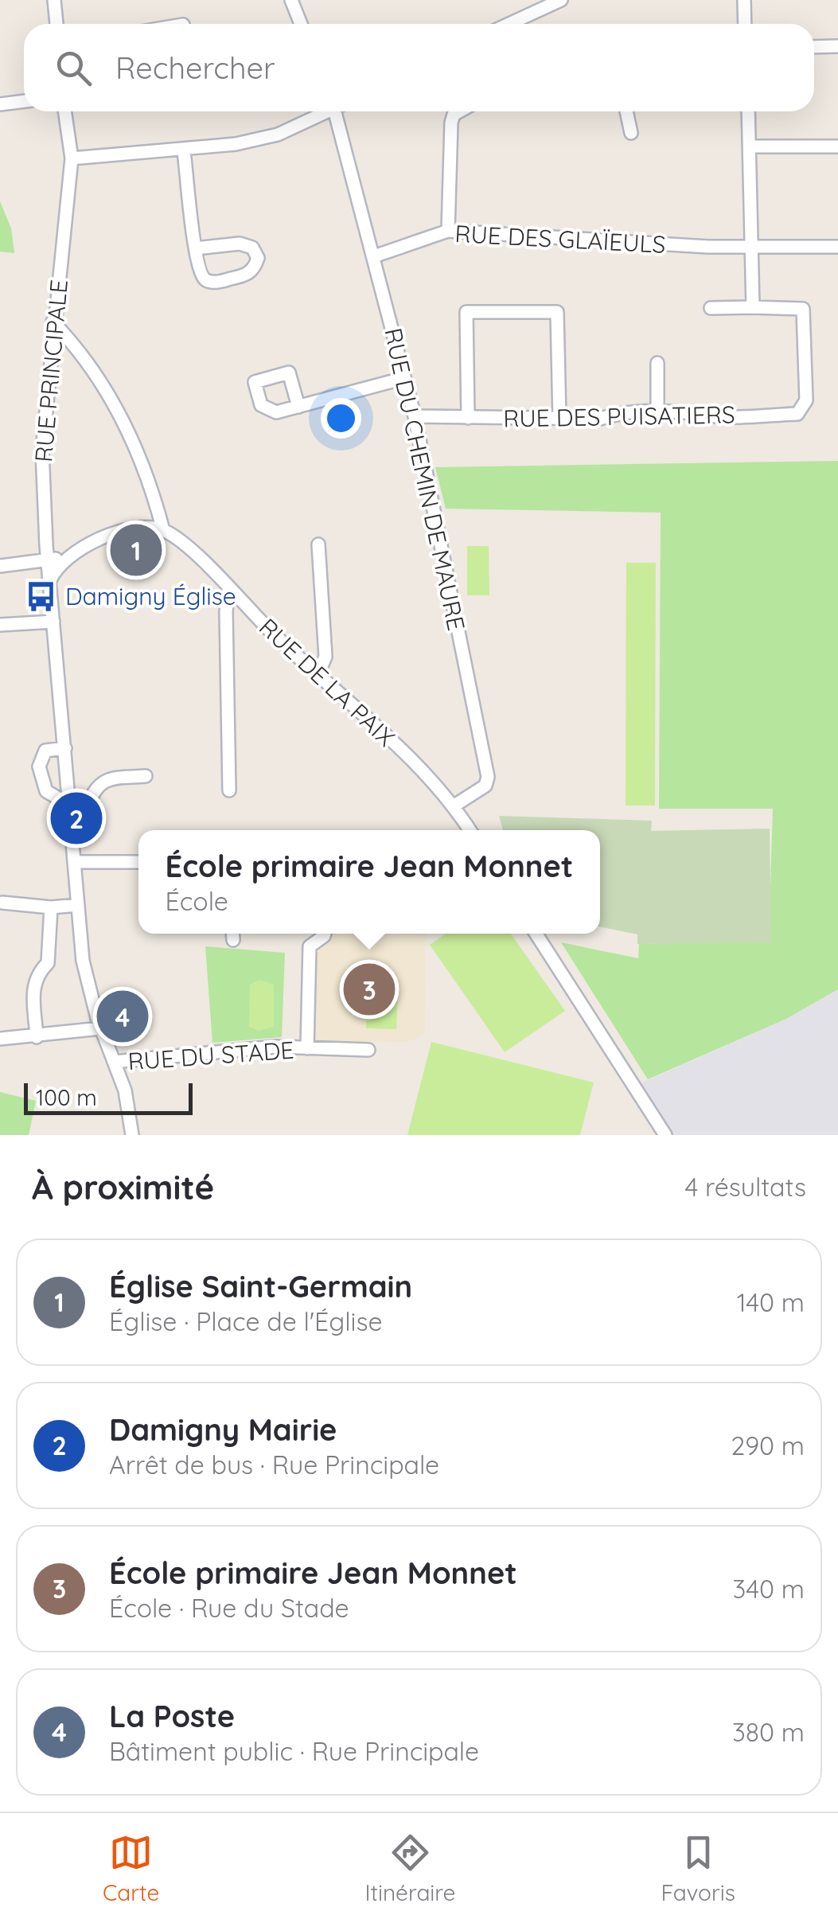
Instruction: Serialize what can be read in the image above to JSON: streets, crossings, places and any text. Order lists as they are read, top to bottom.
{
  "streets": {
    "street": [
      "RUE DES GLAÏEULS",
      "RUE PRINCIPALE",
      "RUE DES PUISATIERS",
      "RUE DU CHEMIN DE MAURE",
      "RUE DE LA PAIX",
      "RUE DU STADE"
    ]
  },
  "crossings": [
    ["RUE DES GLAÏEULS", "RUE DU CHEMIN DE MAURE"],
    ["RUE PRINCIPALE", "RUE DU STADE"],
    ["RUE DES PUISATIERS", "RUE DU CHEMIN DE MAURE"],
    ["RUE DU CHEMIN DE MAURE", "RUE DE LA PAIX"]
  ],
  "places": {
    "bus stop": ["Damigny Église"]
  },
  "scale_bar": "100 m",
  "page": {
    "search": "Rechercher",
    "pins": [
      "1",
      "2",
      "3",
      "4"
    ],
    "popup": ["École primaire Jean Monnet", "École"],
    "scale": "100 m",
    "heading": ["À proximité", "4 résultats"],
    "list": [
      {
        "mark": "1",
        "name": "Église Saint-Germain",
        "note": "Église · Place de l'Église",
        "value": "140 m"
      },
      {
        "mark": "2",
        "name": "Damigny Mairie",
        "note": "Arrêt de bus · Rue Principale",
        "value": "290 m"
      },
      {
        "mark": "3",
        "name": "École primaire Jean Monnet",
        "note": "École · Rue du Stade",
        "value": "340 m"
      },
      {
        "mark": "4",
        "name": "La Poste",
        "note": "Bâtiment public · Rue Principale",
        "value": "380 m"
      }
    ],
    "nav": ["Carte", "Itinéraire", "Favoris"]
  }
}
